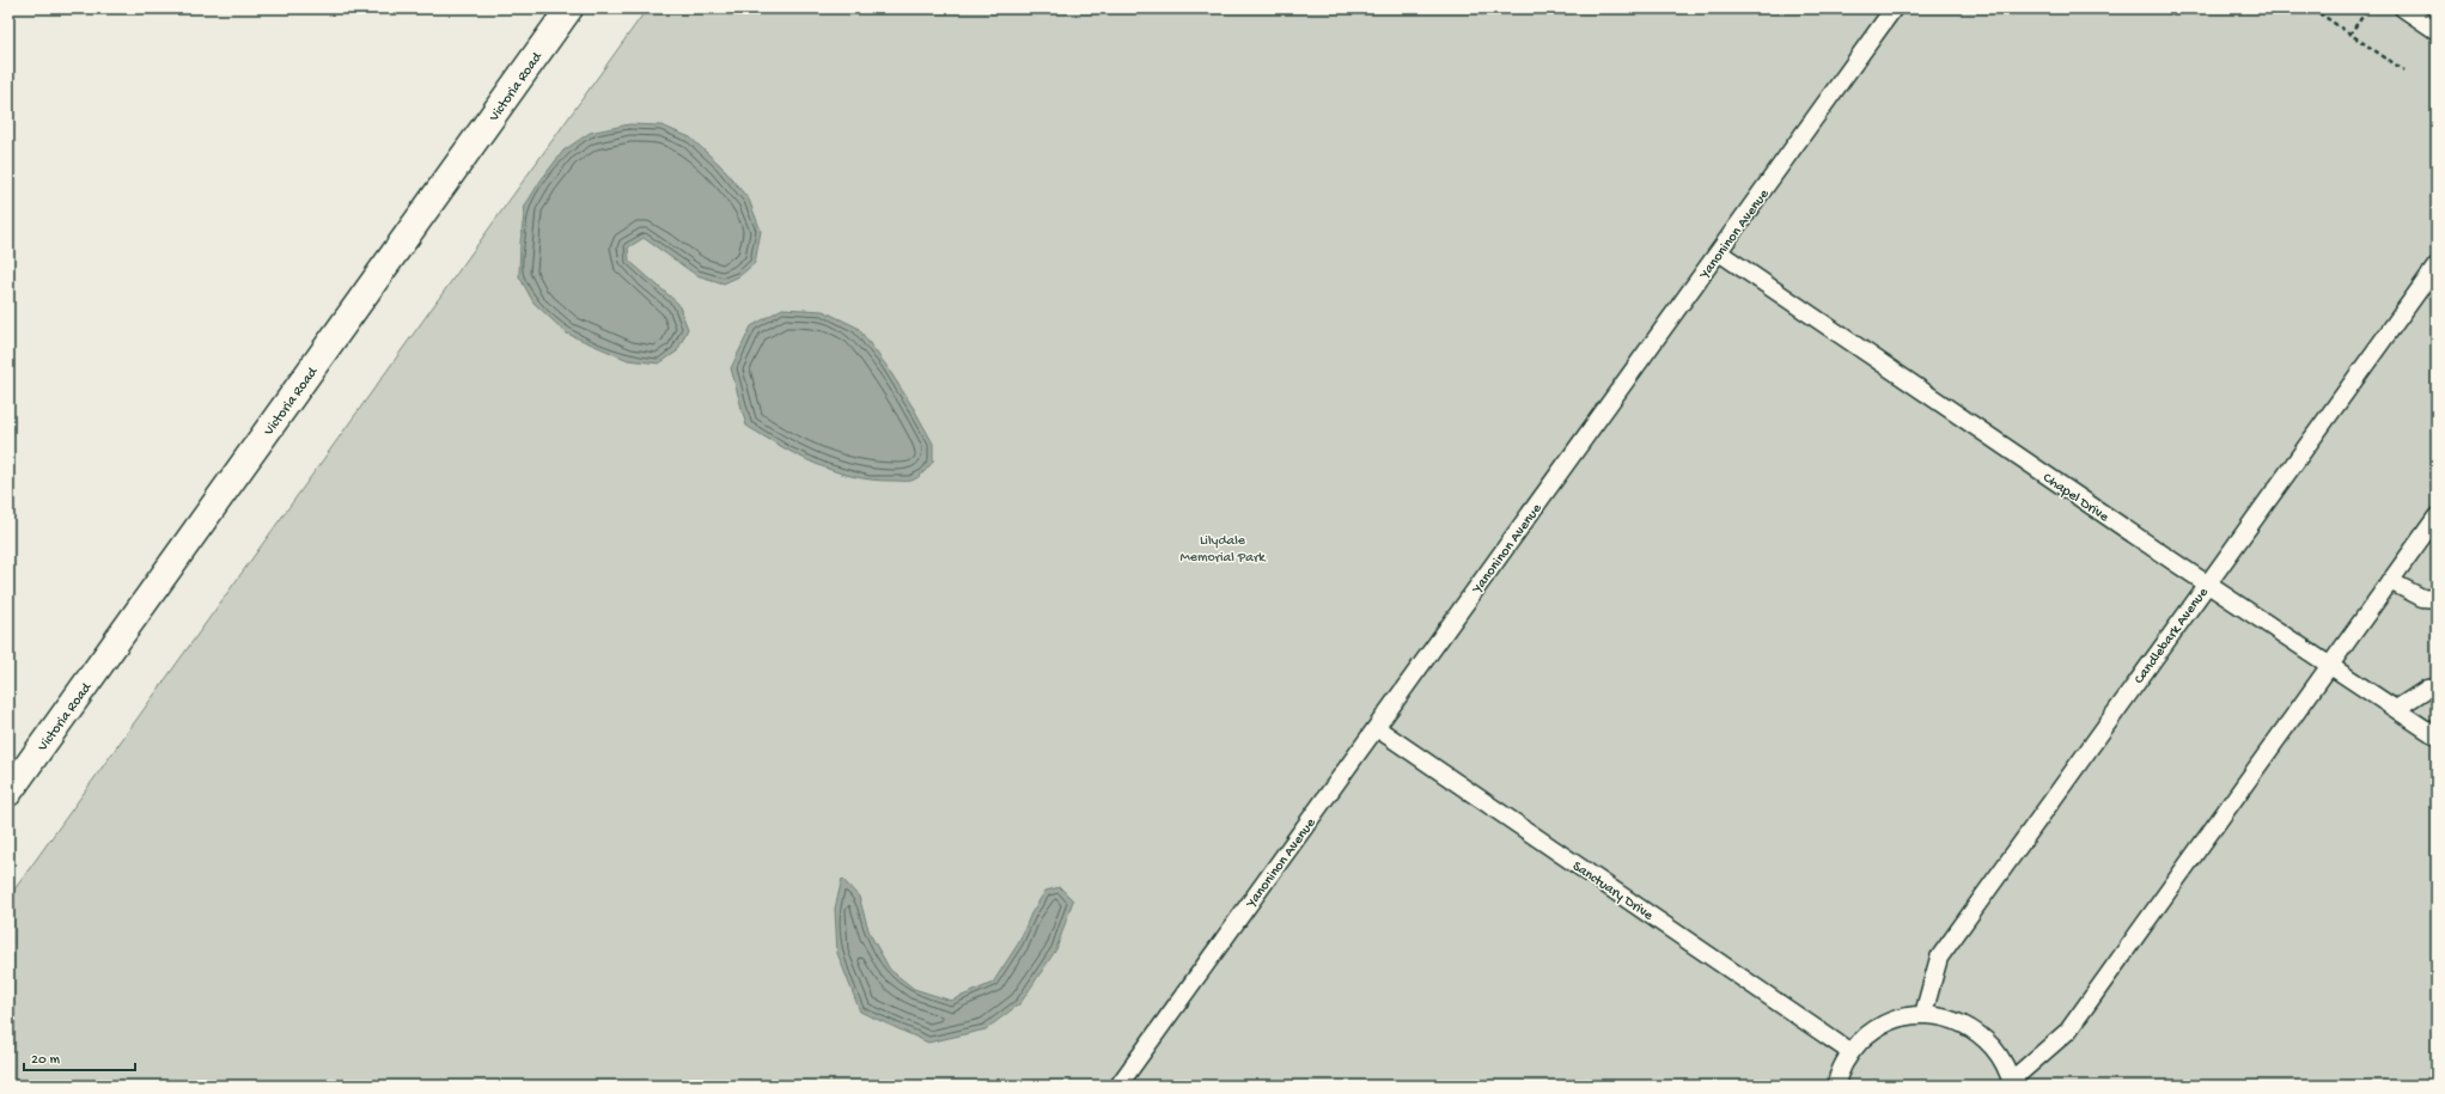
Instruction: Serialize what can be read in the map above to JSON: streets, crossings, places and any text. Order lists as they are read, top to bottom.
{
  "streets": {
    "main road": ["Victoria Road"],
    "lane": [
      "Yanoninon Avenue",
      "Chapel Drive",
      "Candlebark Avenue",
      "Sanctuary Drive"
    ]
  },
  "crossings": [
    ["Yanoninon Avenue", "Chapel Drive"],
    ["Yanoninon Avenue", "Sanctuary Drive"],
    ["Chapel Drive", "Candlebark Avenue"]
  ],
  "parks": ["Lilydale Memorial Park"],
  "scale_bar": "20 m"
}
